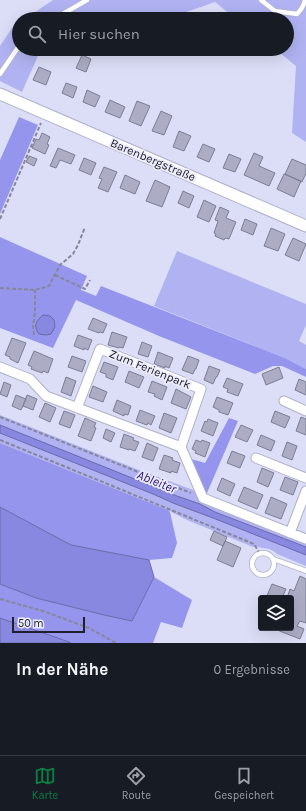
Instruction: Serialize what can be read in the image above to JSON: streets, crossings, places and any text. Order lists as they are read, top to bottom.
{
  "streets": {
    "street": ["Barenbergstraße", "Zum Ferienpark"]
  },
  "water": ["Ableiter"],
  "scale_bar": "50 m",
  "page": {
    "search": "Hier suchen",
    "scale": "50 m",
    "heading": ["In der Nähe", "0 Ergebnisse"],
    "nav": ["Karte", "Route", "Gespeichert"]
  }
}
